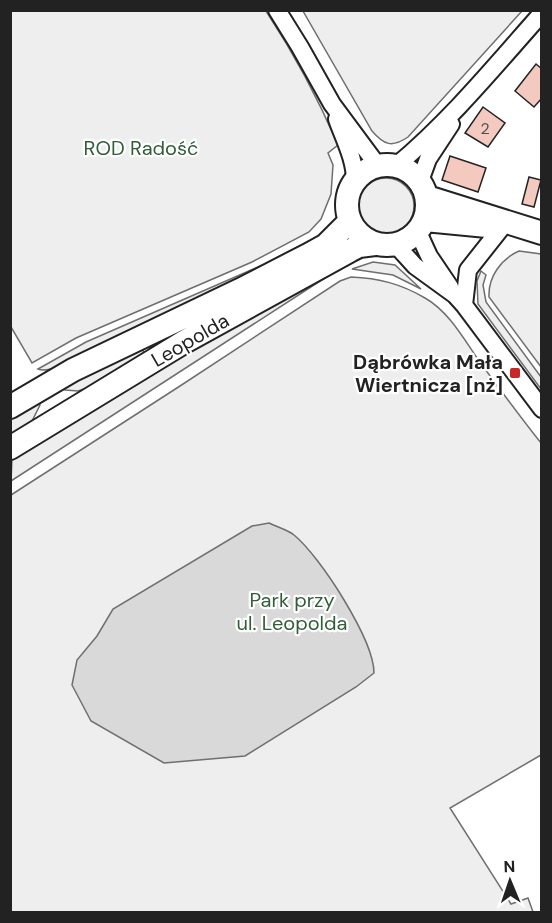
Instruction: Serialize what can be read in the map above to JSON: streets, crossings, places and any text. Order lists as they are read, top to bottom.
{
  "streets": {
    "street": ["Leopolda"]
  },
  "parks": ["ROD Radość", "Park przy ul. Leopolda"],
  "places": {
    "transit": ["Dąbrówka Mała Wiertnicza [nż]"]
  },
  "house_numbers": ["2"],
  "north": "top"
}
